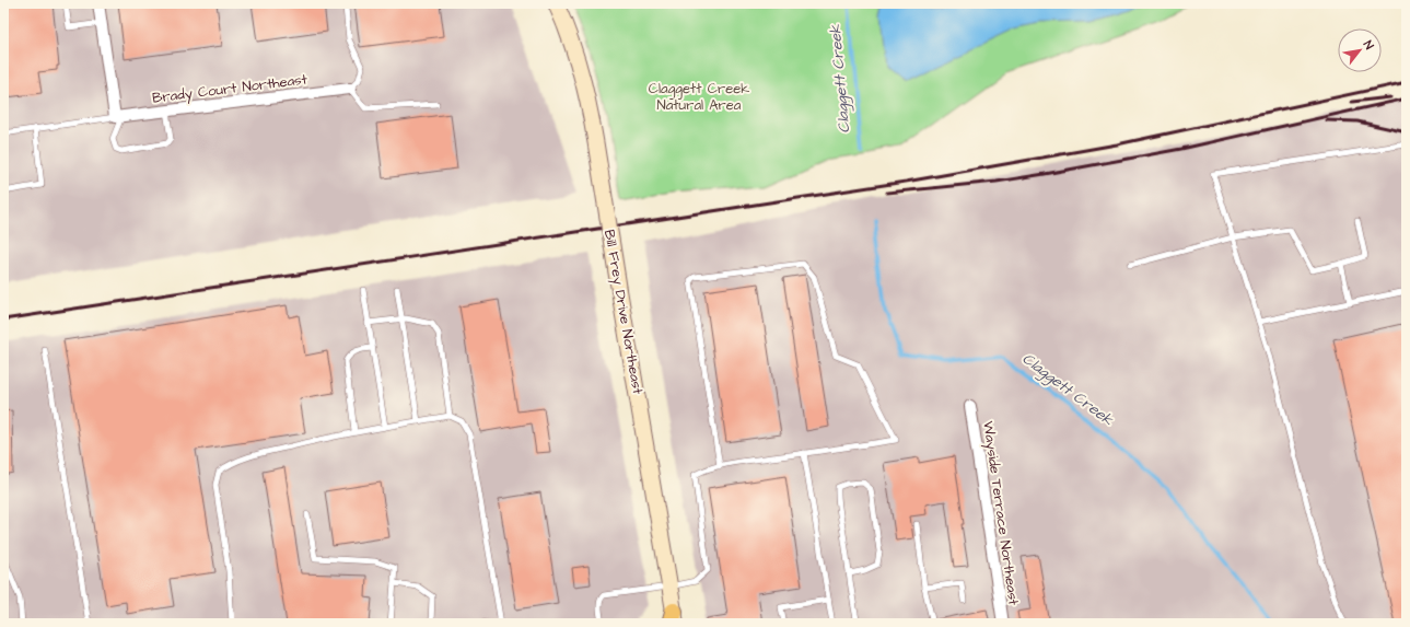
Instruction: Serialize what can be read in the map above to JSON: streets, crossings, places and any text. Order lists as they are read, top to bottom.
{
  "streets": {
    "street": ["Brady Court Northeast", "Bill Frey Drive Northeast", "Wayside Terrace Northeast"]
  },
  "water": ["Claggett Creek"],
  "parks": ["Claggett Creek Natural Area"],
  "north": "top right"
}
